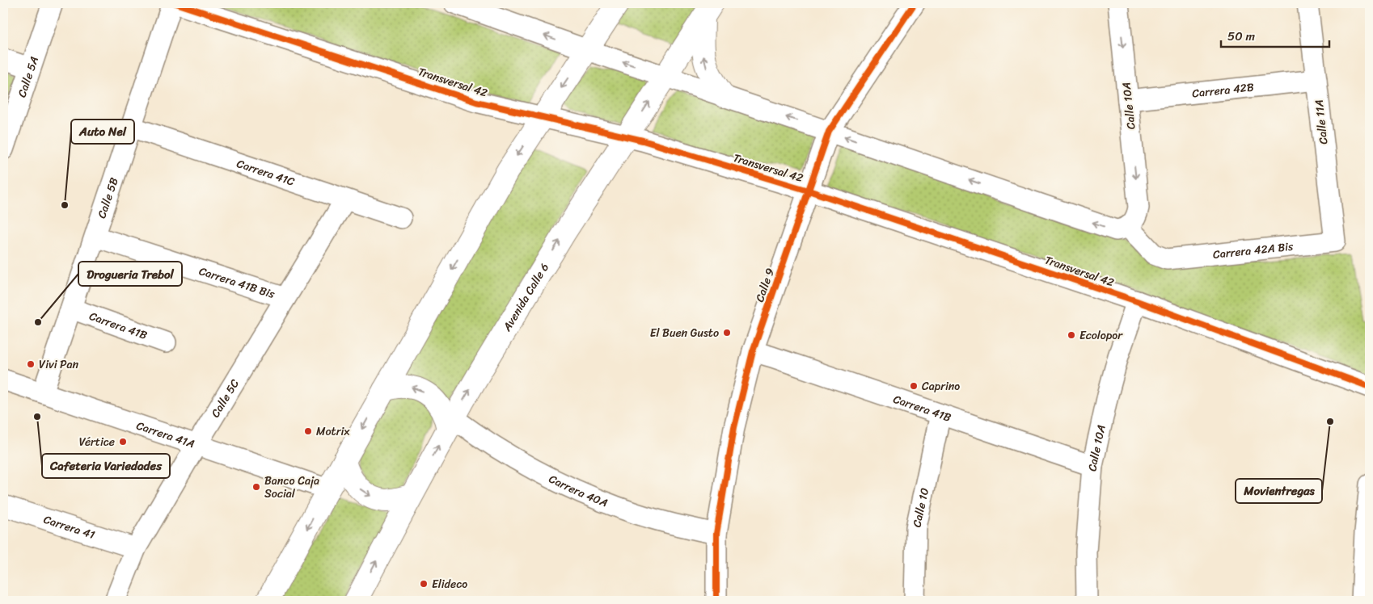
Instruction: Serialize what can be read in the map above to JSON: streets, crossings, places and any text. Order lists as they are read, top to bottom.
{
  "streets": {
    "main road": ["Avenida Calle 6"],
    "street": [
      "Calle 5A",
      "Transversal 42",
      "Carrera 42B",
      "Calle 10A",
      "Calle 11A",
      "Carrera 41C",
      "Calle 5B",
      "Carrera 42A Bis",
      "Carrera 41B Bis",
      "Calle 9",
      "Carrera 41B",
      "Calle 5C",
      "Carrera 41A",
      "Carrera 40A",
      "Calle 10",
      "Carrera 41"
    ]
  },
  "crossings": [
    ["Transversal 42", "Calle 10A"],
    ["Transversal 42", "Calle 9"],
    ["Transversal 42", "Avenida Calle 6"],
    ["Carrera 42B", "Calle 10A"],
    ["Carrera 42B", "Calle 11A"],
    ["Calle 10A", "Carrera 42A Bis"],
    ["Calle 10A", "Carrera 41B"],
    ["Calle 11A", "Carrera 42A Bis"],
    ["Carrera 41C", "Calle 5B"],
    ["Carrera 41C", "Calle 5C"],
    ["Calle 5B", "Carrera 41B Bis"],
    ["Calle 5B", "Carrera 41B"],
    ["Calle 5B", "Carrera 41A"],
    ["Carrera 41B Bis", "Calle 5C"],
    ["Calle 9", "Carrera 41B"],
    ["Calle 9", "Carrera 40A"],
    ["Avenida Calle 6", "Carrera 40A"],
    ["Carrera 41B", "Calle 10"],
    ["Calle 5C", "Carrera 41A"],
    ["Calle 5C", "Carrera 41"]
  ],
  "one_way": ["Calle 10A"],
  "places": [
    "Auto Nel",
    "Drogueria Trebol",
    "El Buen Gusto",
    "Ecolopor",
    "Vivi Pan",
    "Caprino",
    "Cafeteria Variedades",
    "Movientregas",
    "Motrix",
    "Vértice",
    "Banco Caja Social",
    "Elideco"
  ],
  "scale_bar": "50 m"
}
